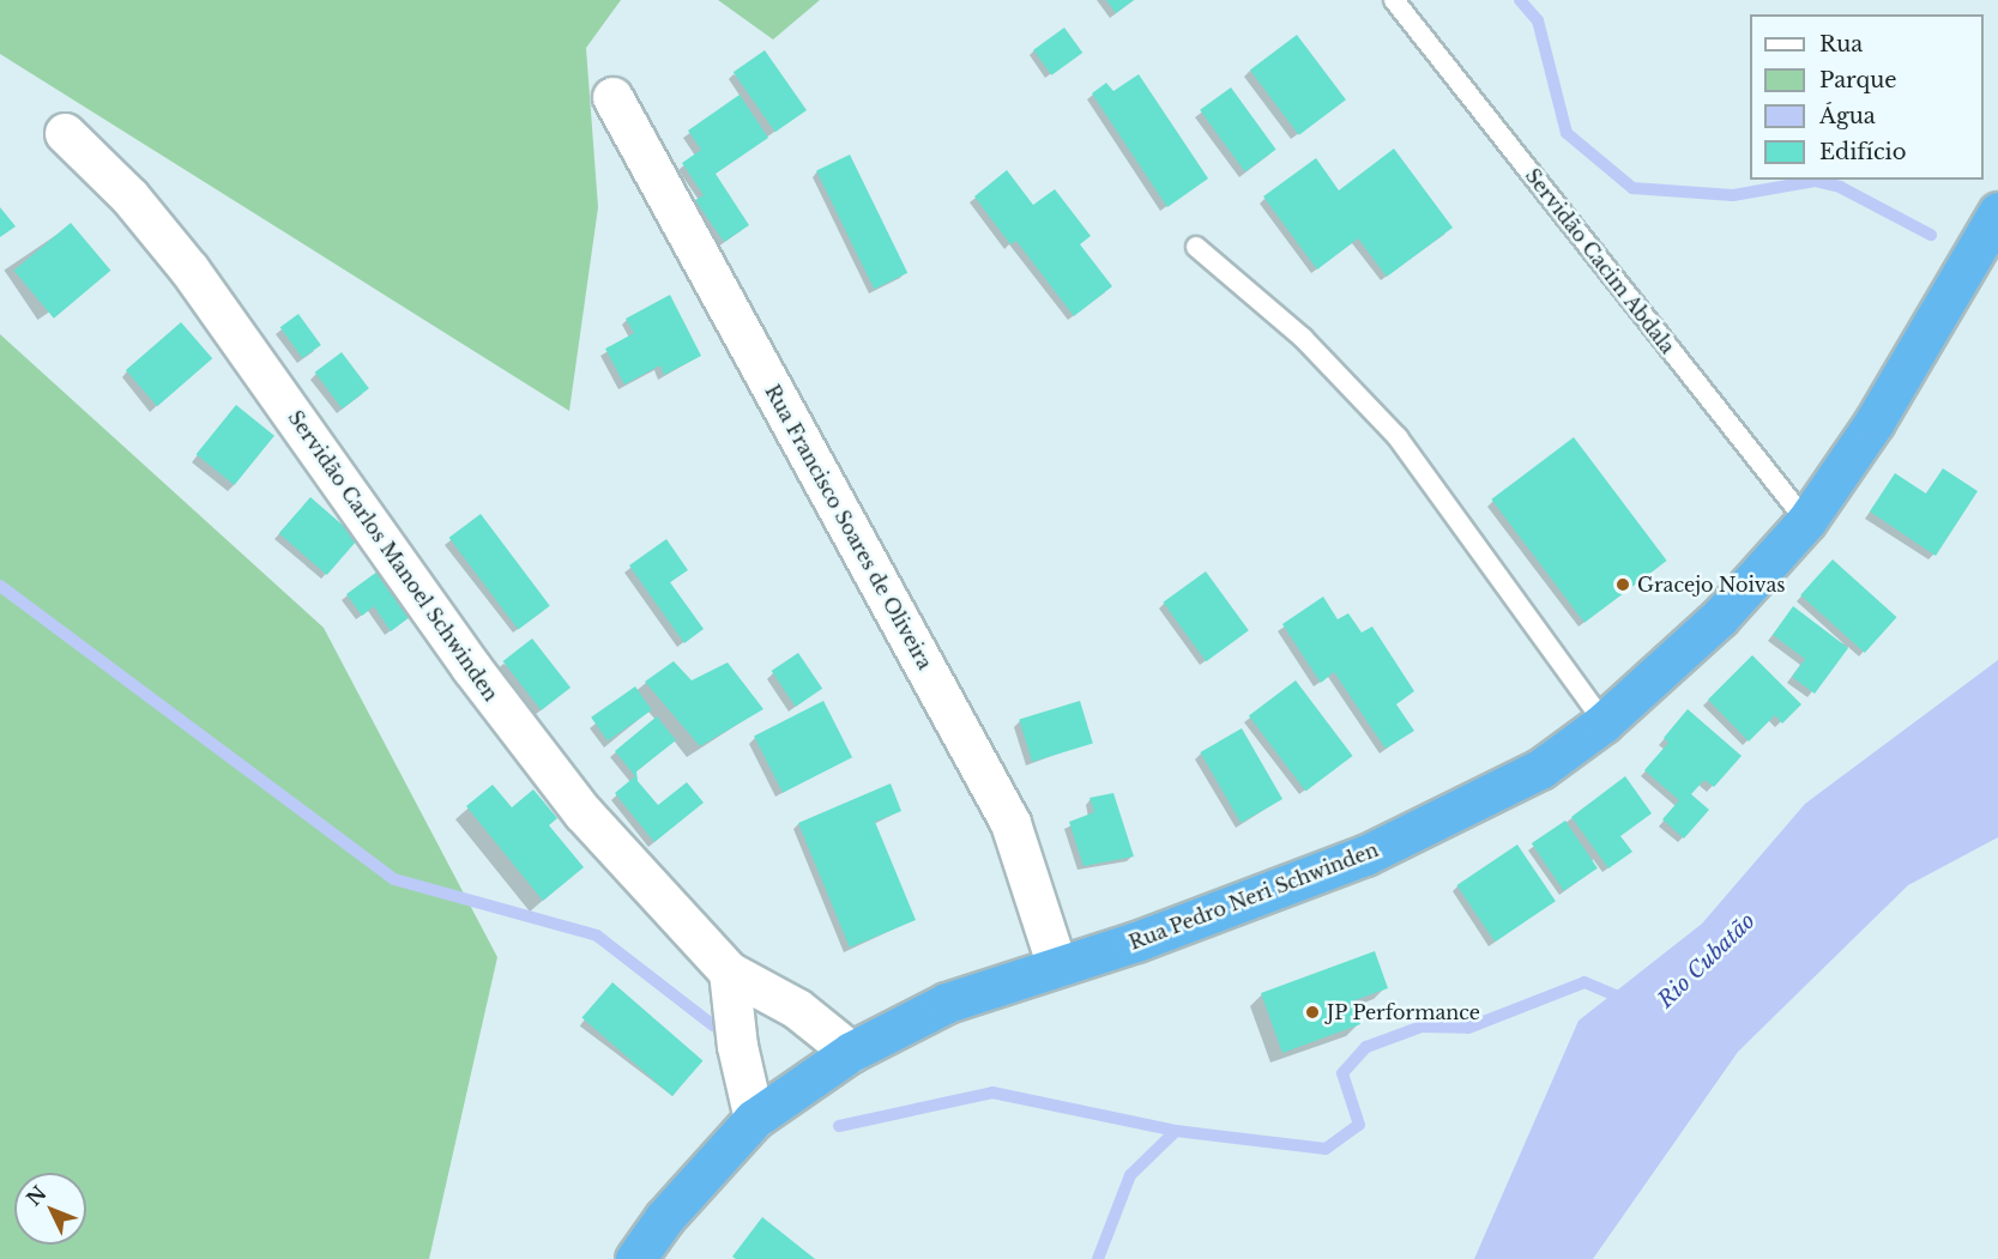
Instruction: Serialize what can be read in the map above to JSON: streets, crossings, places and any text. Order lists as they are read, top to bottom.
{
  "streets": {
    "highway": ["Rua Pedro Neri Schwinden"],
    "street": ["Rua Francisco Soares de Oliveira", "Servidão Carlos Manoel Schwinden"],
    "lane": ["Servidão Cacim Abdala"]
  },
  "crossings": [
    ["Servidão Cacim Abdala", "Rua Pedro Neri Schwinden"],
    ["Rua Francisco Soares de Oliveira", "Rua Pedro Neri Schwinden"],
    ["Servidão Carlos Manoel Schwinden", "Rua Pedro Neri Schwinden"]
  ],
  "water": ["Rio Cubatão"],
  "places": ["Gracejo Noivas", "JP Performance"],
  "legend": [
    "Rua",
    "Parque",
    "Água",
    "Edifício"
  ],
  "north": "top left"
}
